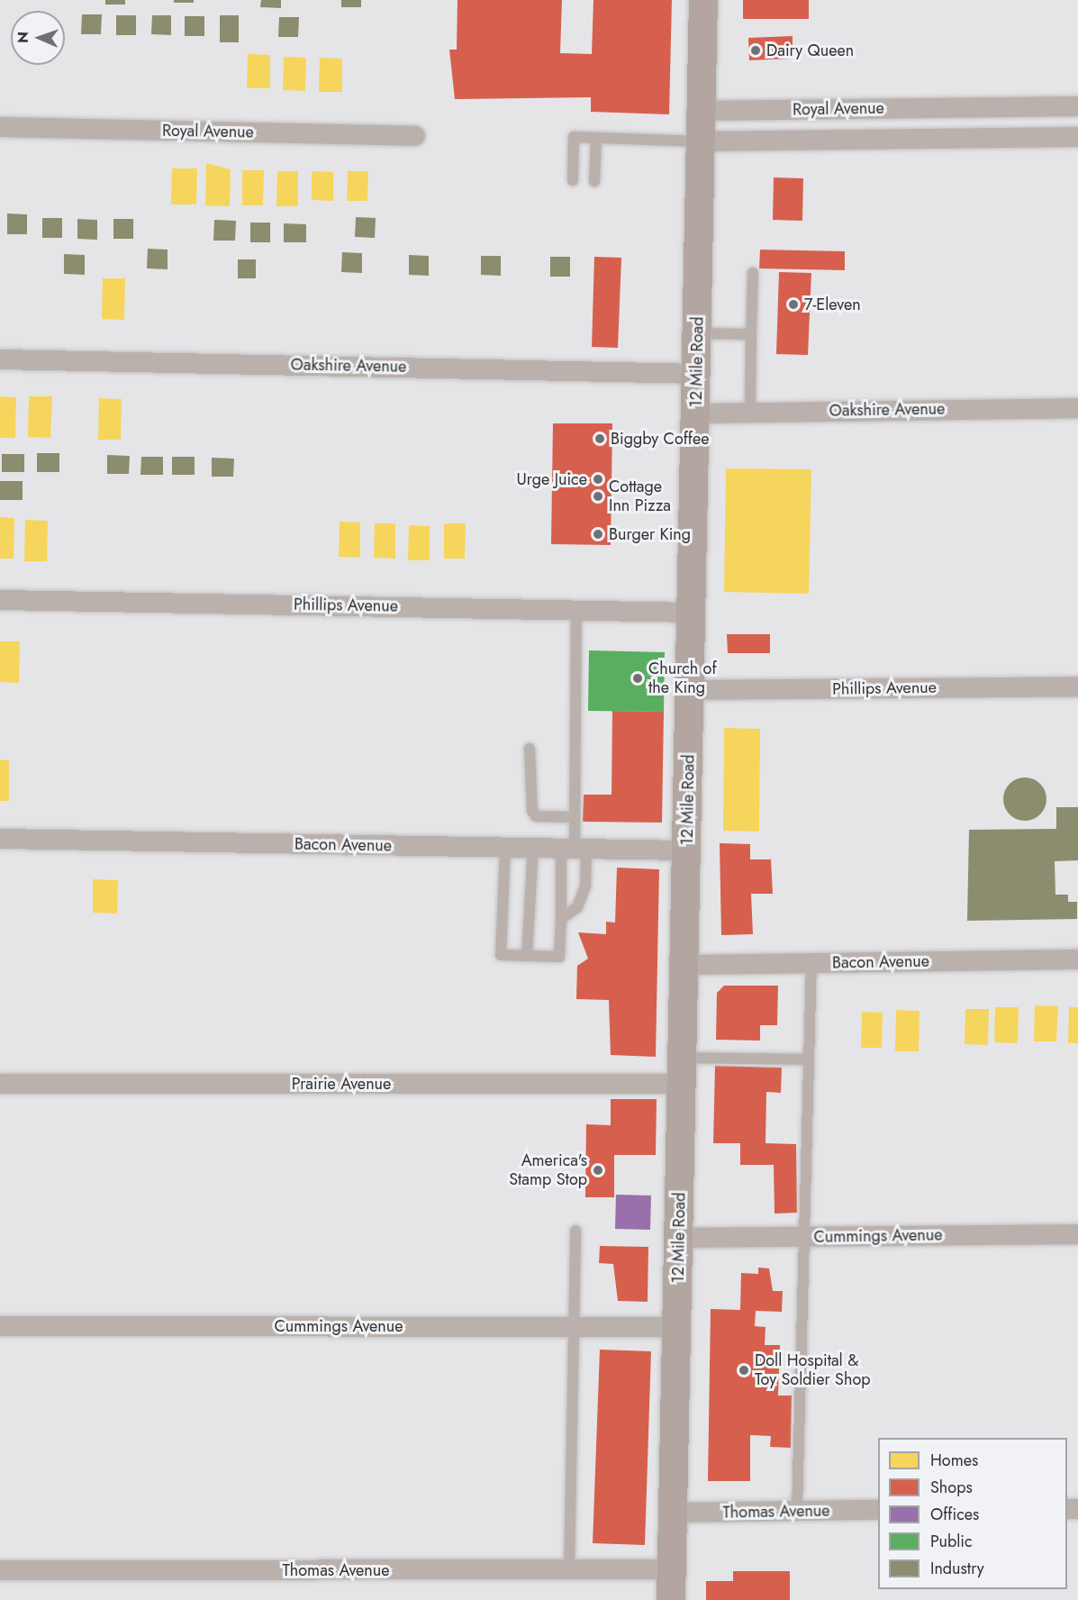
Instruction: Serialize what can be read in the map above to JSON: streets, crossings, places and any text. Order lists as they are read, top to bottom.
{
  "streets": {
    "main road": ["12 Mile Road"],
    "street": [
      "Royal Avenue",
      "Oakshire Avenue",
      "Phillips Avenue",
      "Bacon Avenue",
      "Prairie Avenue",
      "Cummings Avenue",
      "Thomas Avenue"
    ]
  },
  "crossings": [
    ["Royal Avenue", "12 Mile Road"],
    ["12 Mile Road", "Oakshire Avenue"],
    ["12 Mile Road", "Phillips Avenue"],
    ["12 Mile Road", "Bacon Avenue"],
    ["12 Mile Road", "Prairie Avenue"],
    ["12 Mile Road", "Cummings Avenue"],
    ["12 Mile Road", "Thomas Avenue"]
  ],
  "places": [
    "Dairy Queen",
    "7-Eleven",
    "Biggby Coffee",
    "Urge Juice",
    "Cottage Inn Pizza",
    "Burger King",
    "Church of the King",
    "America's Stamp Stop",
    "Doll Hospital & Toy Soldier Shop"
  ],
  "legend": [
    "Homes",
    "Shops",
    "Offices",
    "Public",
    "Industry"
  ],
  "north": "left"
}
